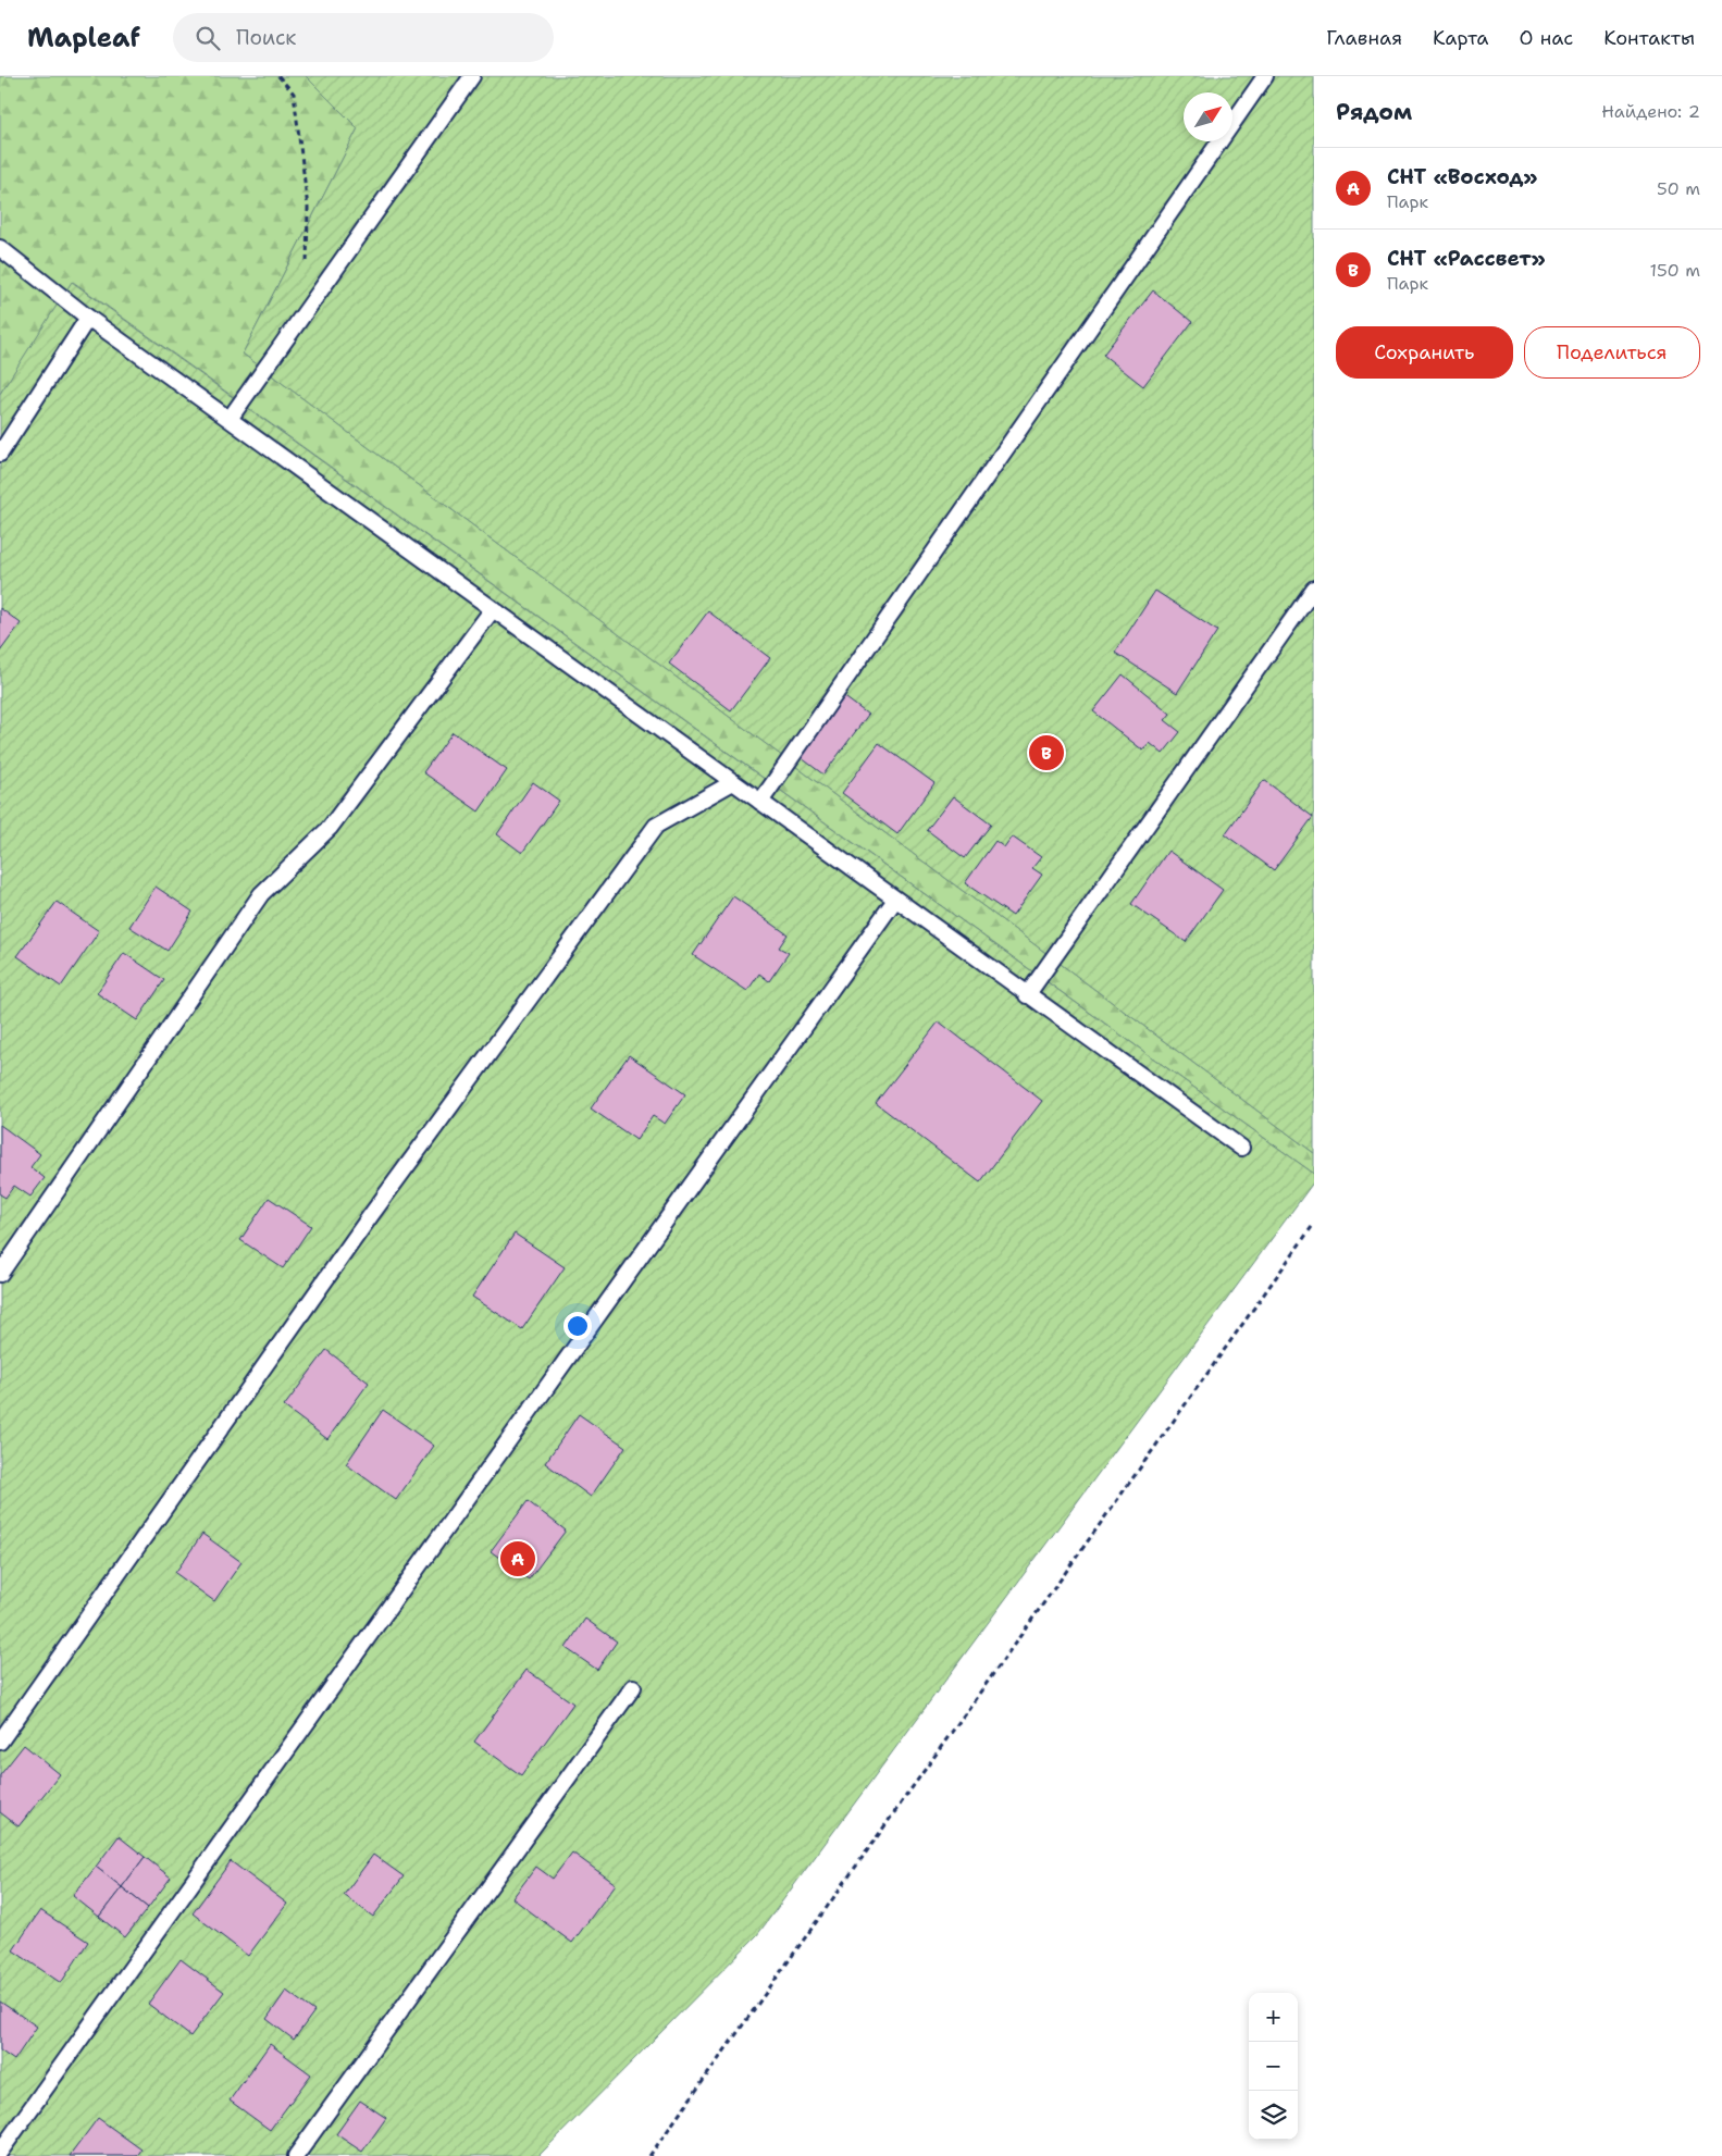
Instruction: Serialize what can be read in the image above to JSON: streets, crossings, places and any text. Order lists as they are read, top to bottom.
{
  "north": "top right",
  "page": {
    "header": "Mapleaf",
    "search": "Поиск",
    "nav": [
      "Главная",
      "Карта",
      "О нас",
      "Контакты"
    ],
    "heading": ["Рядом", "Найдено: 2"],
    "list": [
      {
        "mark": "A",
        "name": "СНТ «Восход»",
        "note": "Парк",
        "value": "50 m"
      },
      {
        "mark": "B",
        "name": "СНТ «Рассвет»",
        "note": "Парк",
        "value": "150 m"
      }
    ],
    "buttons": ["Сохранить", "Поделиться"],
    "pins": ["B", "A"],
    "map_buttons": ["+", "−"]
  }
}
